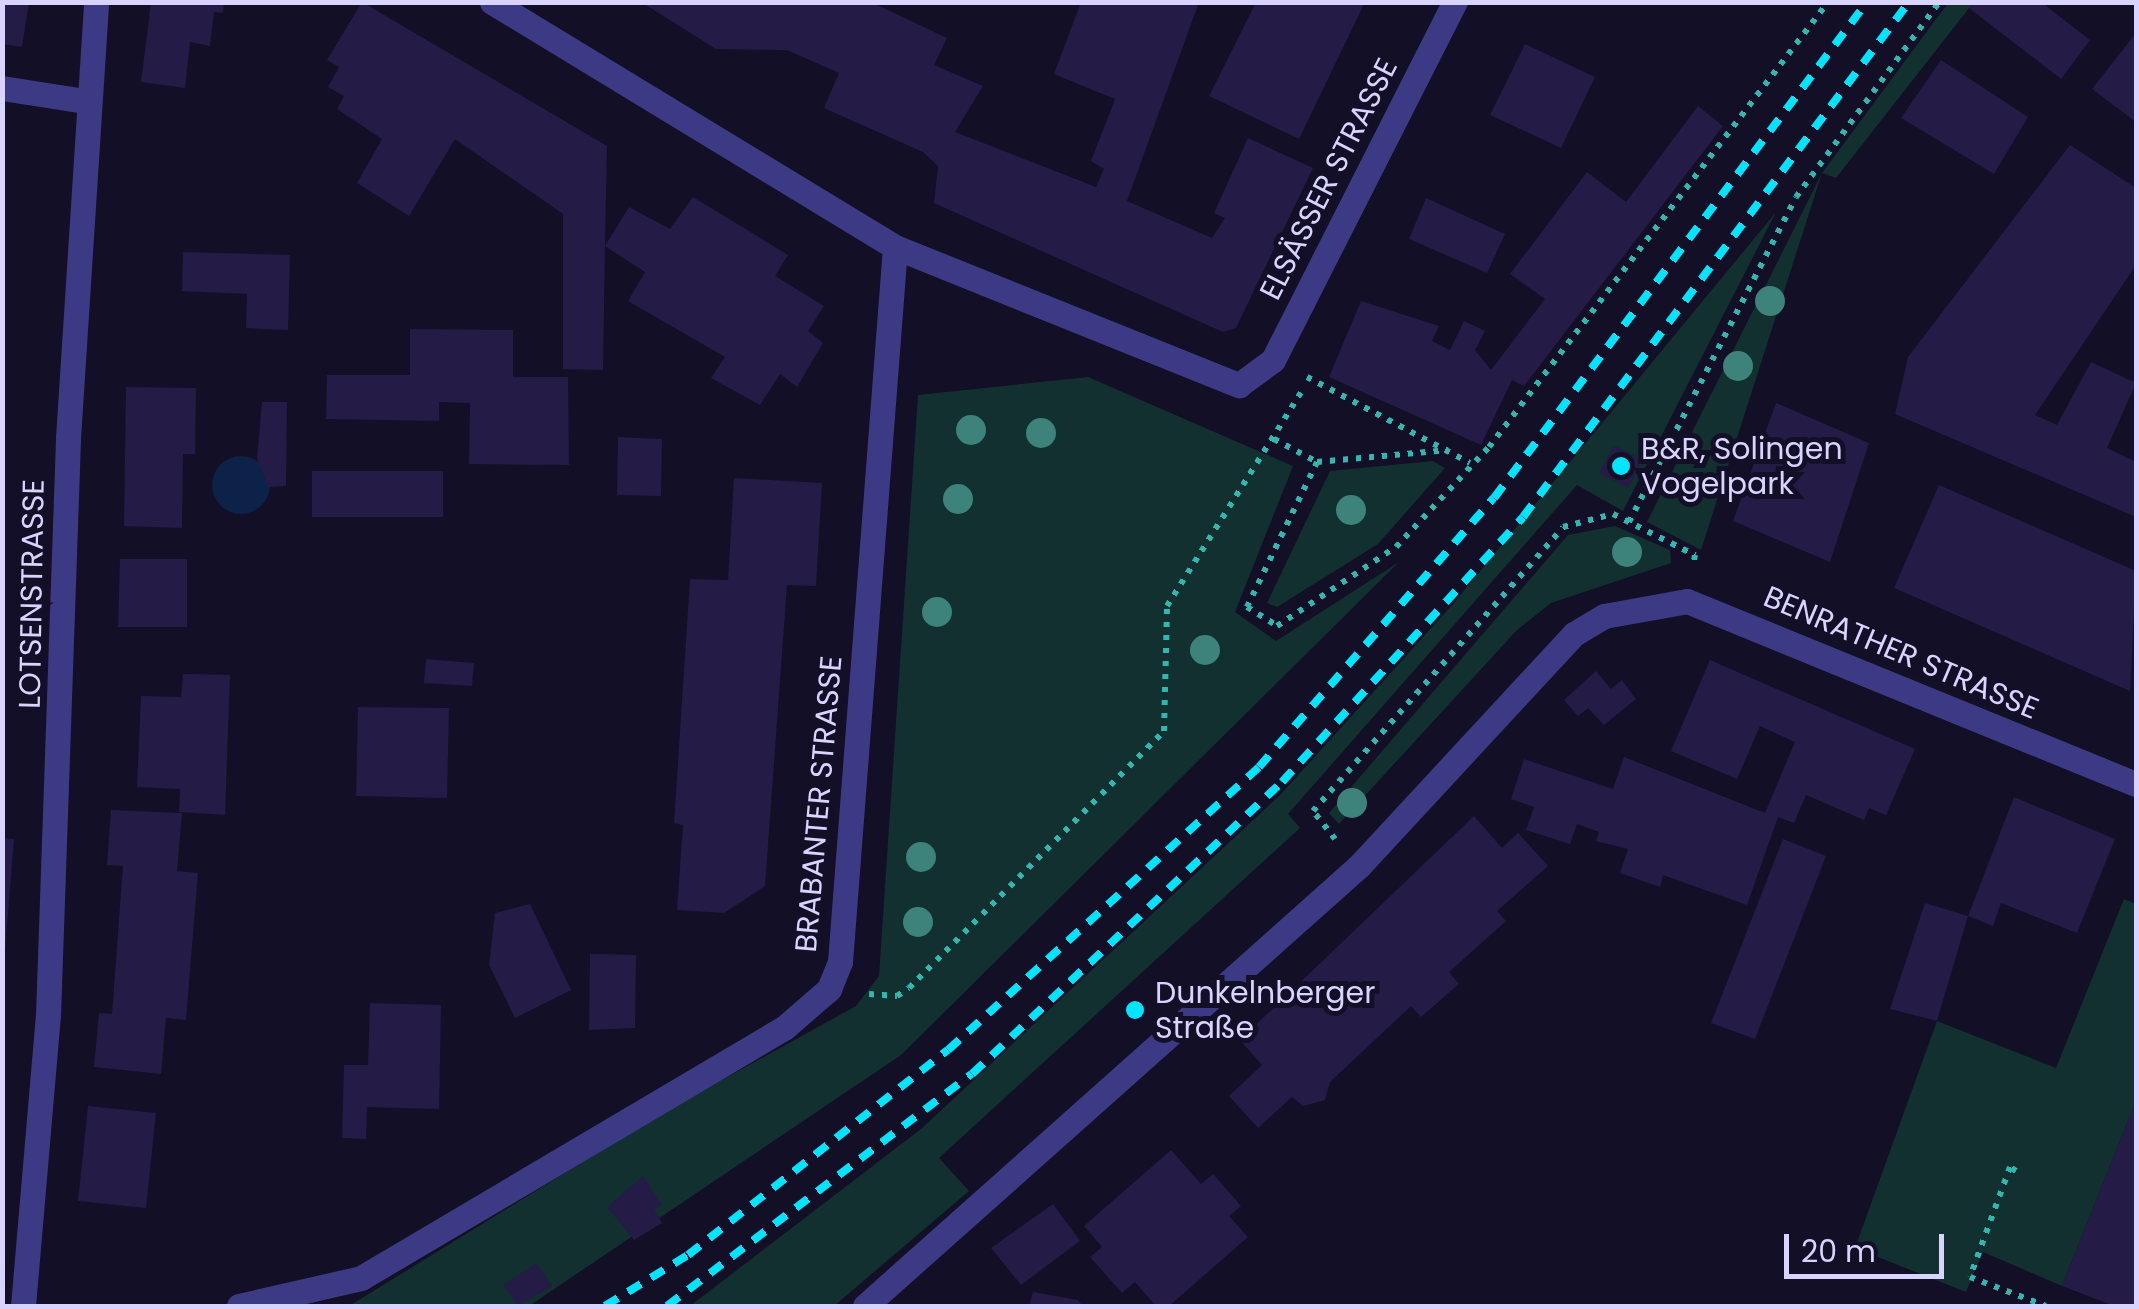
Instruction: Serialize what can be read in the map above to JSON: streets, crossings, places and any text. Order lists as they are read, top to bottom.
{
  "streets": {
    "street": [
      "ELSÄSSER STRASSE",
      "LOTSENSTRASSE",
      "BENRATHER STRASSE",
      "BRABANTER STRASSE"
    ]
  },
  "crossings": [
    ["ELSÄSSER STRASSE", "BRABANTER STRASSE"]
  ],
  "places": ["B&R, Solingen Vogelpark", "Dunkelnberger Straße"],
  "scale_bar": "20 m"
}
